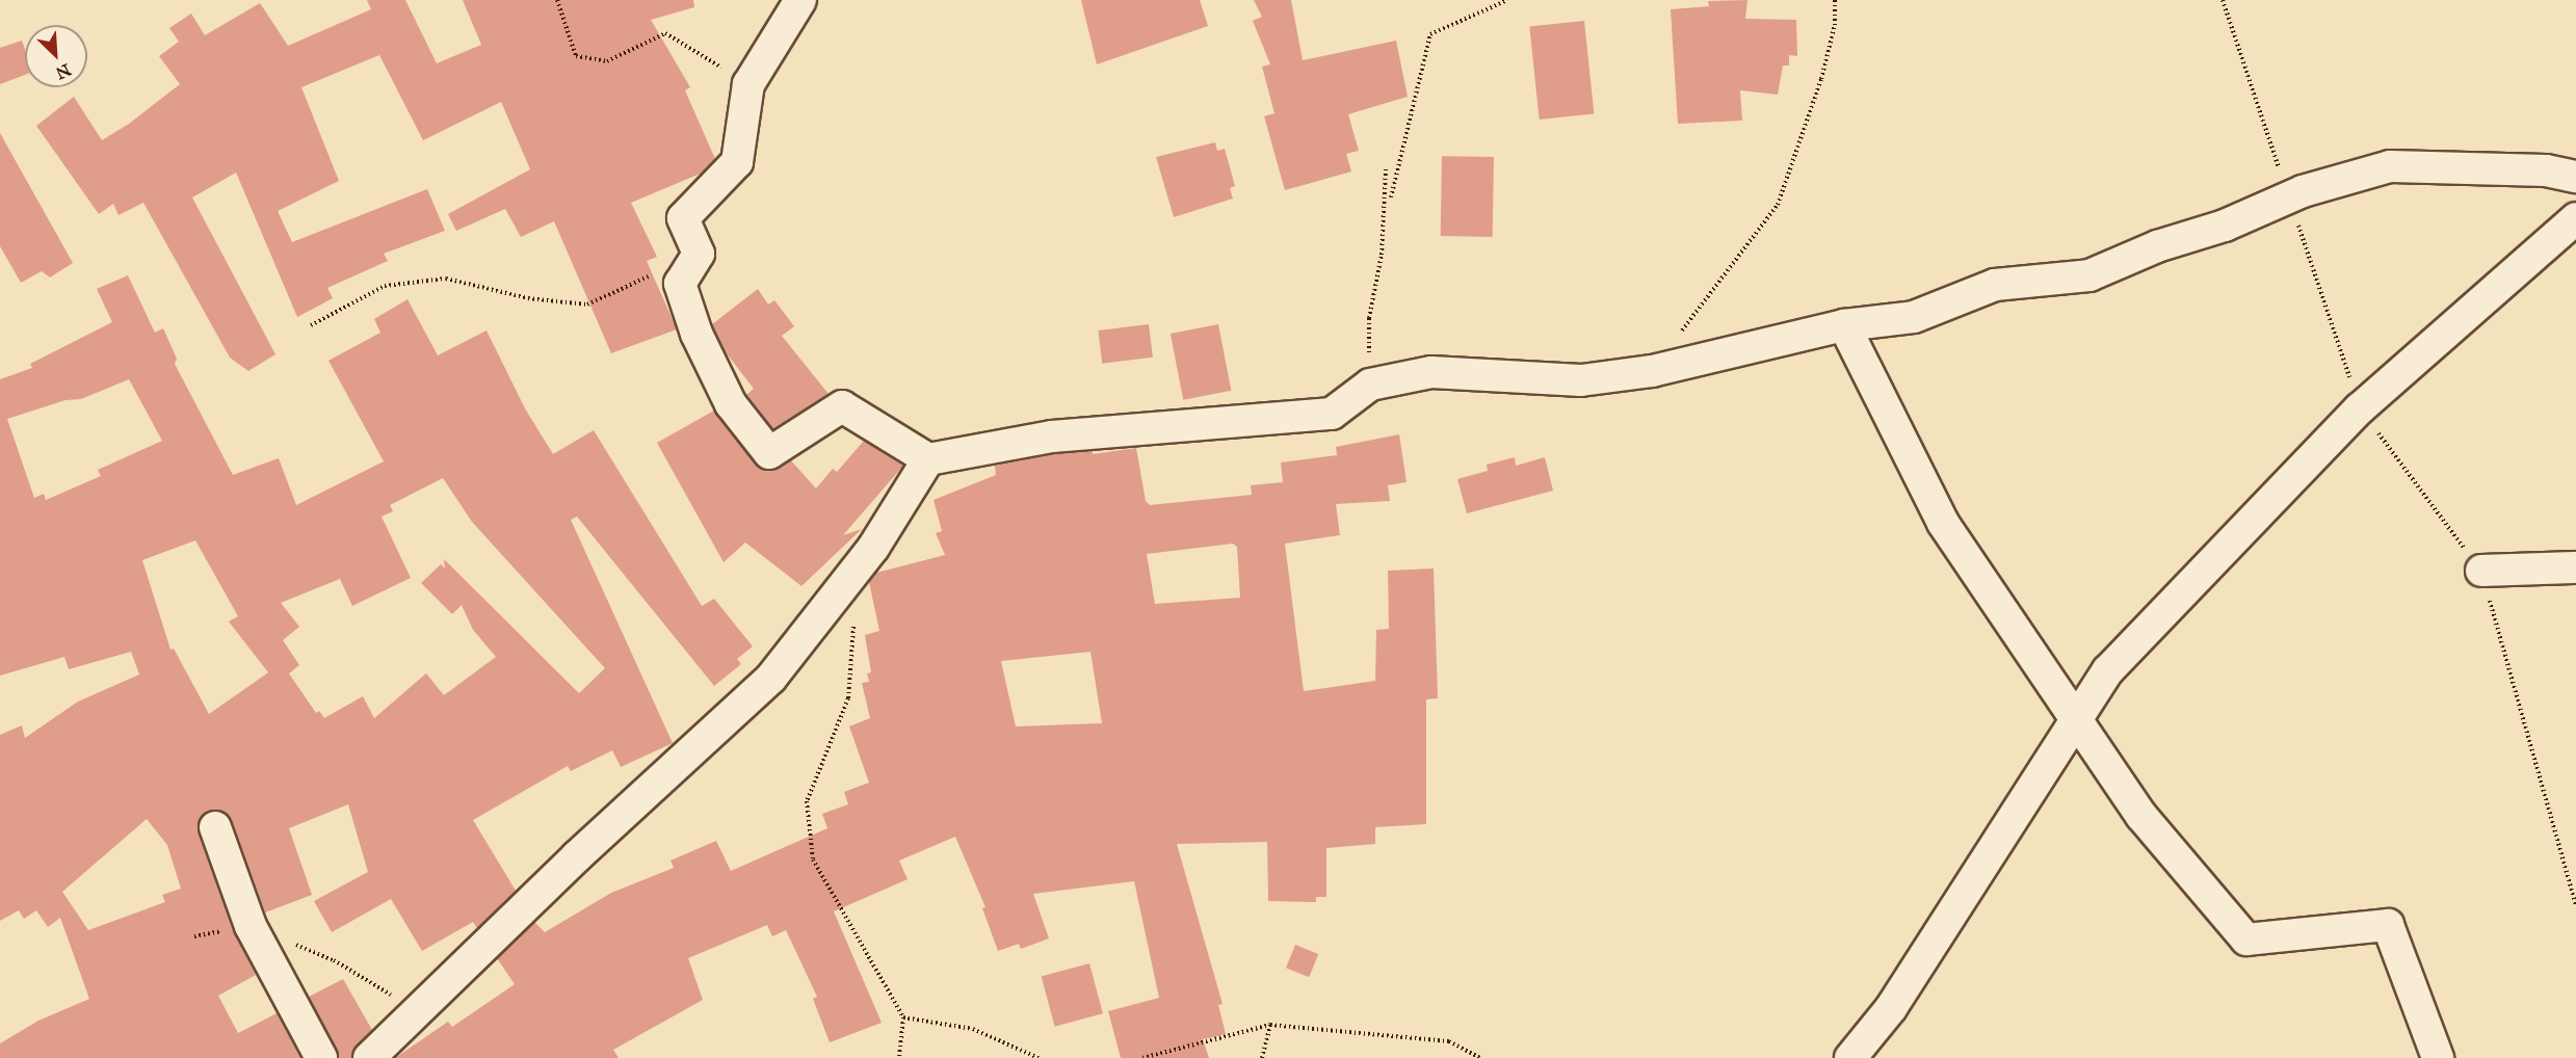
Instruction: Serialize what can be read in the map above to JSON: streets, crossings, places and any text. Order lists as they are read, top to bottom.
{
  "north": "bottom right"
}
